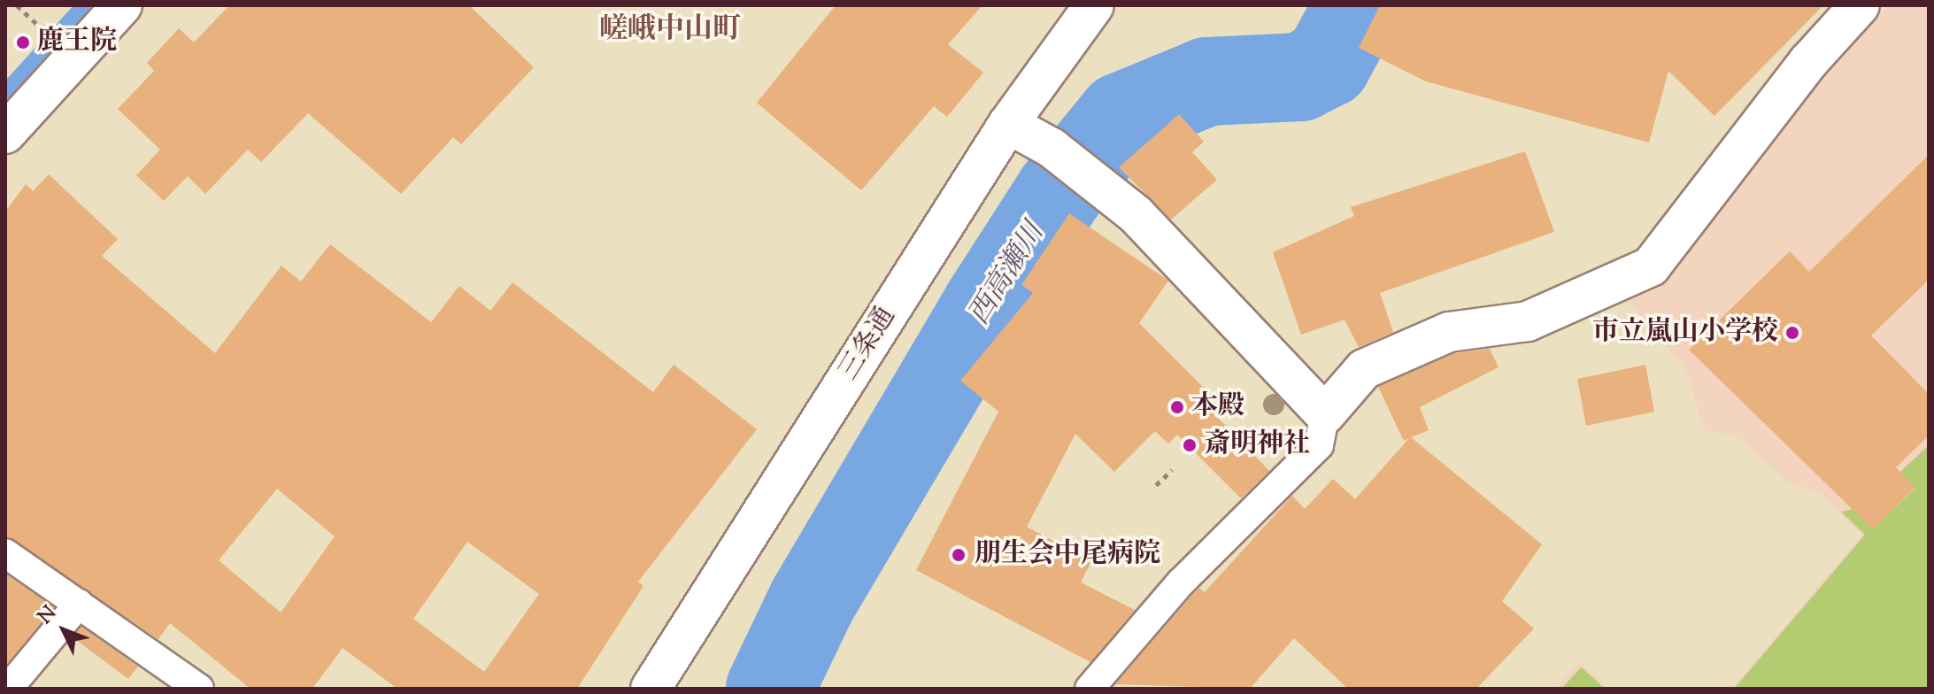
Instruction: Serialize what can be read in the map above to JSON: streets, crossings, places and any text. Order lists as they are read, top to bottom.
{
  "streets": {
    "street": ["三条通"]
  },
  "districts": ["嵯峨中山町"],
  "water": ["西高瀬川"],
  "places": [
    "鹿王院",
    "市立嵐山小学校",
    "本殿",
    "斎明神社",
    "朋生会中尾病院"
  ],
  "north": "top left"
}
